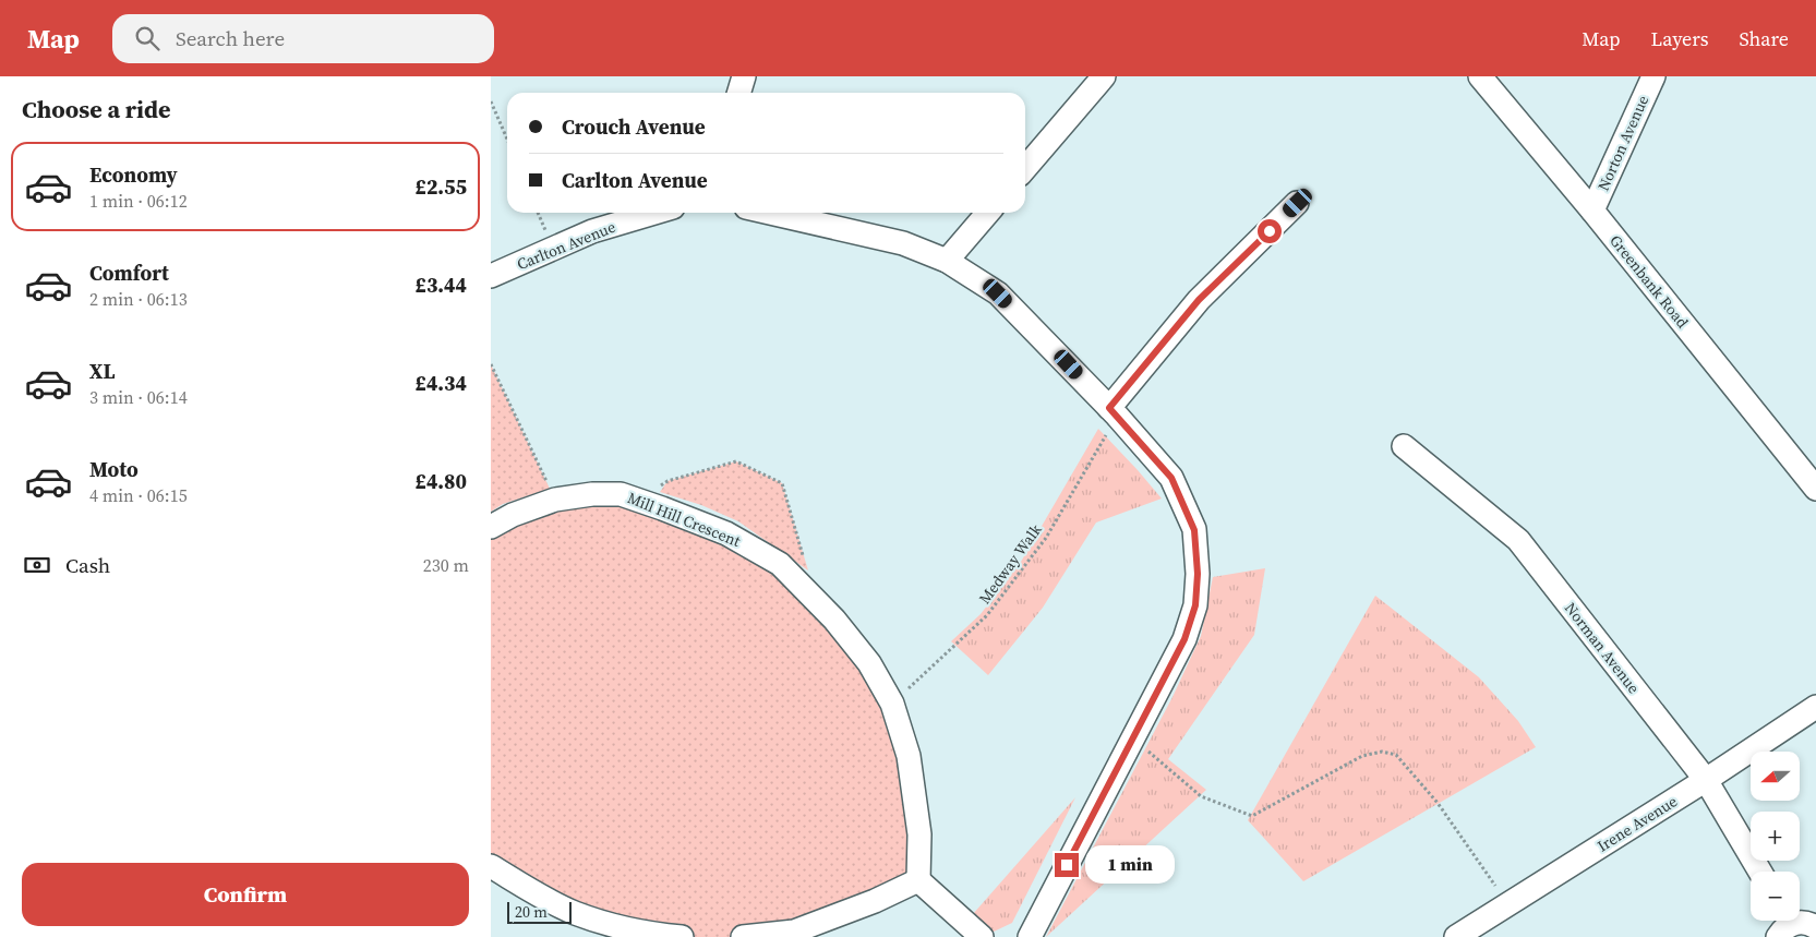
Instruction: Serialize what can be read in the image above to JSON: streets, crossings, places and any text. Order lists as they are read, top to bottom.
{
  "streets": {
    "street": [
      "Norton Avenue",
      "Carlton Avenue",
      "Greenbank Road",
      "Mill Hill Crescent",
      "Norman Avenue",
      "Irene Avenue"
    ],
    "path": ["Medway Walk"]
  },
  "crossings": [
    ["Norton Avenue", "Greenbank Road"],
    ["Mill Hill Crescent", "Medway Walk"],
    ["Norman Avenue", "Irene Avenue"]
  ],
  "scale_bar": "20 m",
  "north": "left",
  "page": {
    "header": "Map",
    "search": "Search here",
    "nav": ["Map", "Layers", "Share"],
    "heading": "Choose a ride",
    "banner": ["Crouch Avenue", "Carlton Avenue"],
    "list": [
      {
        "name": "Economy",
        "note": "1 min · 06:12",
        "value": "£2.55"
      },
      {
        "name": "Comfort",
        "note": "2 min · 06:13",
        "value": "£3.44"
      },
      {
        "name": "XL",
        "note": "3 min · 06:14",
        "value": "£4.34"
      },
      {
        "name": "Moto",
        "note": "4 min · 06:15",
        "value": "£4.80"
      }
    ],
    "pay": ["Cash", "230 m"],
    "map_buttons": ["+", "−"],
    "bubble": "1 min",
    "buttons": "Confirm",
    "scale": "20 m"
  }
}
